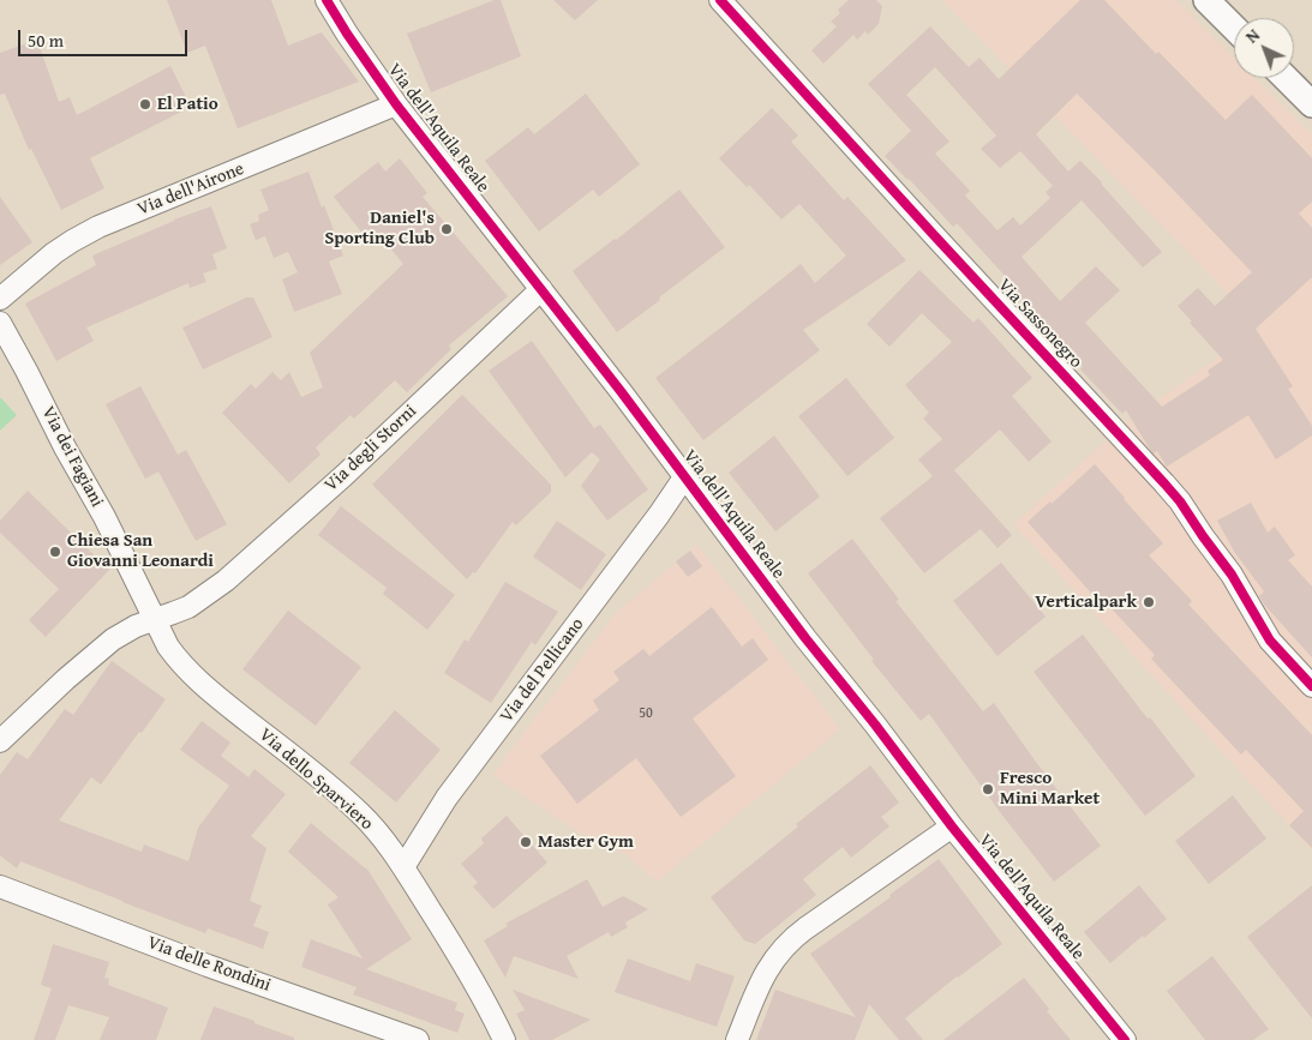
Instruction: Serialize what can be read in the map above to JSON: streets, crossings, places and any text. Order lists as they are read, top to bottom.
{
  "streets": {
    "street": [
      "Via dell'Aquila Reale",
      "Via dell'Airone",
      "Via Sassonegro",
      "Via degli Storni",
      "Via dei Fagiani",
      "Via del Pellicano",
      "Via dello Sparviero",
      "Via delle Rondini"
    ]
  },
  "crossings": [
    ["Via dell'Aquila Reale", "Via dell'Airone"],
    ["Via dell'Aquila Reale", "Via degli Storni"],
    ["Via dell'Aquila Reale", "Via del Pellicano"],
    ["Via degli Storni", "Via dei Fagiani"],
    ["Via degli Storni", "Via dello Sparviero"],
    ["Via dei Fagiani", "Via dello Sparviero"],
    ["Via del Pellicano", "Via dello Sparviero"]
  ],
  "places": [
    "El Patio",
    "Daniel's Sporting Club",
    "Chiesa San Giovanni Leonardi",
    "Verticalpark",
    "Fresco Mini Market",
    "Master Gym"
  ],
  "house_numbers": ["50"],
  "scale_bar": "50 m",
  "north": "top left"
}
